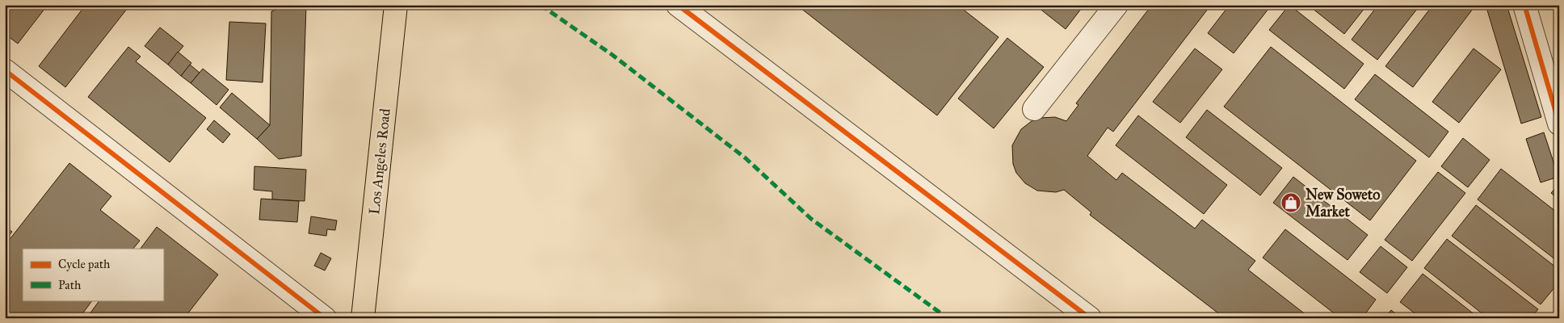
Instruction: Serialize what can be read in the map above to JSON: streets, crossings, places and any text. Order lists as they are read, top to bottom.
{
  "streets": {
    "main road": ["Los Angeles Road"]
  },
  "places": {
    "shop": ["New Soweto Market"]
  },
  "legend": ["Cycle path", "Path"]
}
